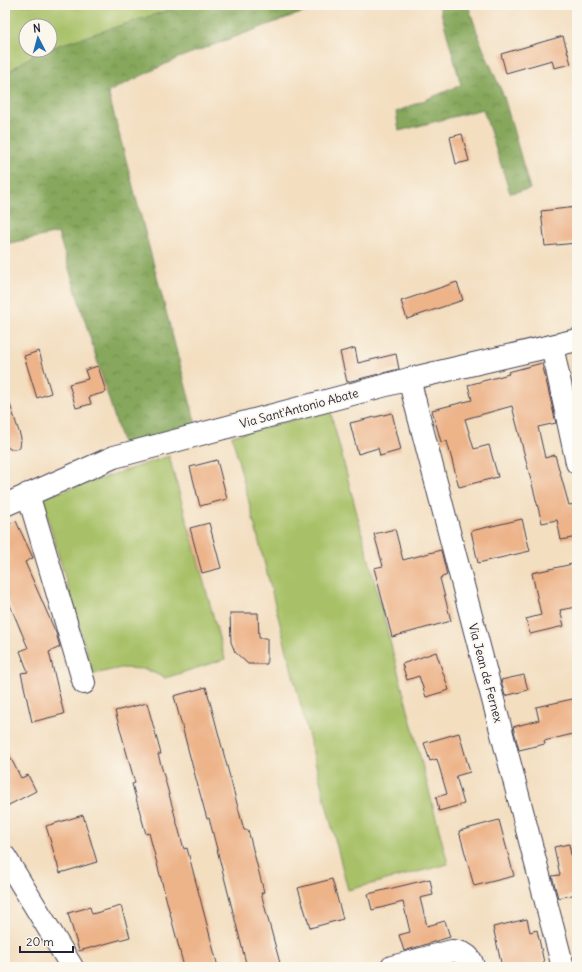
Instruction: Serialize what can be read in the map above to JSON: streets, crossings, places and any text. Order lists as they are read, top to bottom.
{
  "streets": {
    "street": ["Via Sant'Antonio Abate", "Via Jean de Fernex"]
  },
  "crossings": [
    ["Via Sant'Antonio Abate", "Via Jean de Fernex"]
  ],
  "scale_bar": "20 m",
  "north": "top"
}
